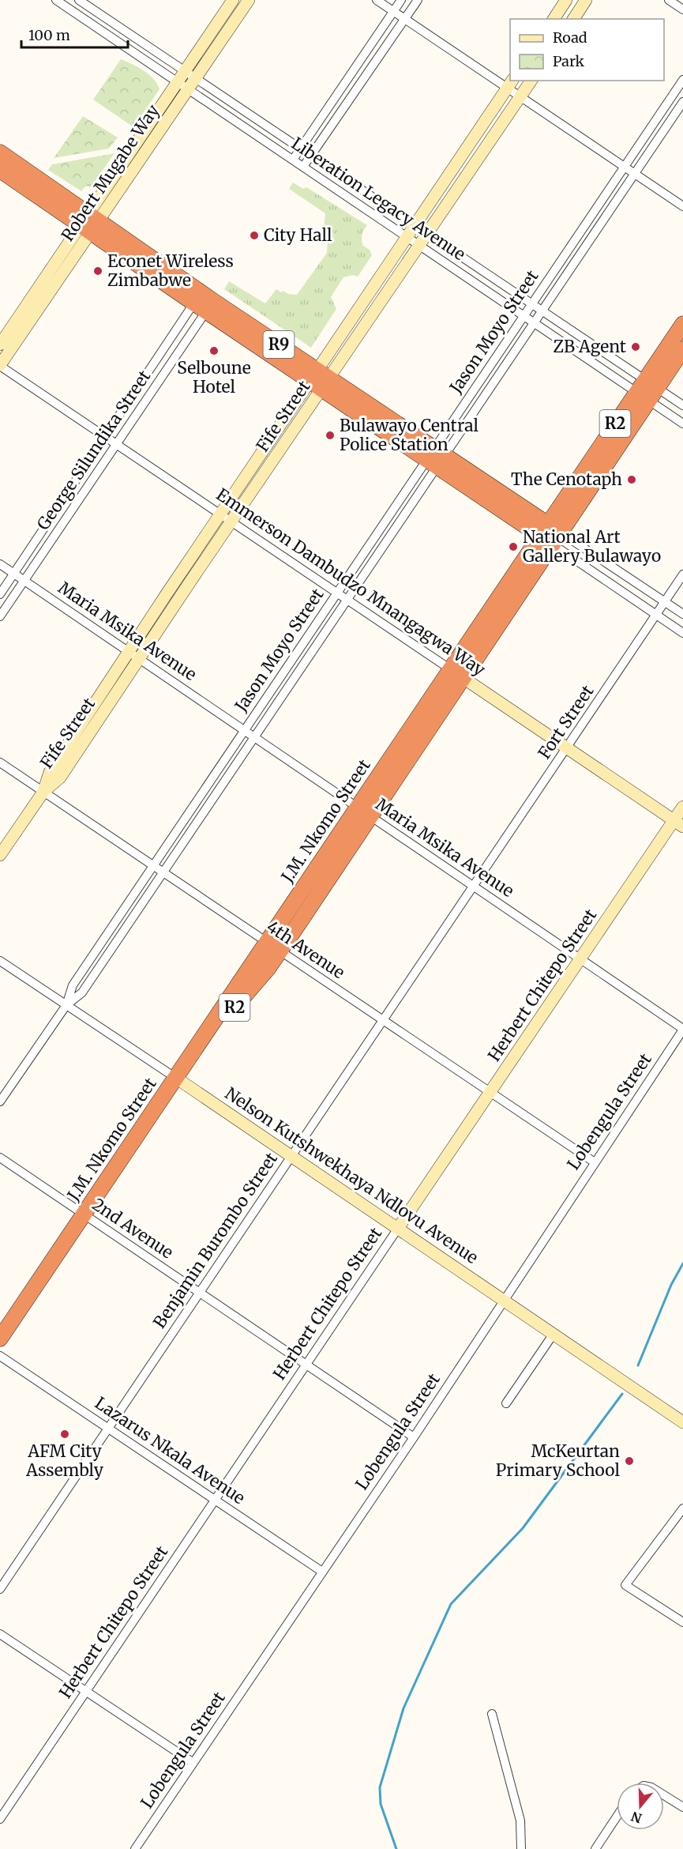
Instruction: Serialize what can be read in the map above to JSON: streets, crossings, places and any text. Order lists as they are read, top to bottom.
{
  "streets": {
    "highway": ["R9", "R2", "J.M. Nkomo Street"],
    "street": [
      "Robert Mugabe Way",
      "Liberation Legacy Avenue",
      "Jason Moyo Street",
      "Fife Street",
      "George Silundika Street",
      "Emmerson Dambudzo Mnangagwa Way",
      "Maria Msika Avenue",
      "Fort Street",
      "4th Avenue",
      "Herbert Chitepo Street",
      "Lobengula Street",
      "Nelson Kutshwekhaya Ndlovu Avenue",
      "2nd Avenue",
      "Benjamin Burombo Street",
      "Lazarus Nkala Avenue"
    ]
  },
  "crossings": [
    ["Robert Mugabe Way", "Liberation Legacy Avenue"],
    ["Robert Mugabe Way", "R9"],
    ["Robert Mugabe Way", "Emmerson Dambudzo Mnangagwa Way"],
    ["Liberation Legacy Avenue", "Jason Moyo Street"],
    ["Liberation Legacy Avenue", "Fife Street"],
    ["Liberation Legacy Avenue", "J.M. Nkomo Street"],
    ["Jason Moyo Street", "R9"],
    ["Jason Moyo Street", "Emmerson Dambudzo Mnangagwa Way"],
    ["Jason Moyo Street", "Maria Msika Avenue"],
    ["Jason Moyo Street", "4th Avenue"],
    ["Jason Moyo Street", "Nelson Kutshwekhaya Ndlovu Avenue"],
    ["R9", "Fife Street"],
    ["R9", "George Silundika Street"],
    ["R9", "J.M. Nkomo Street"],
    ["Fife Street", "Emmerson Dambudzo Mnangagwa Way"],
    ["Fife Street", "Maria Msika Avenue"],
    ["Fife Street", "4th Avenue"],
    ["George Silundika Street", "Emmerson Dambudzo Mnangagwa Way"],
    ["George Silundika Street", "Maria Msika Avenue"],
    ["Emmerson Dambudzo Mnangagwa Way", "Fort Street"],
    ["Emmerson Dambudzo Mnangagwa Way", "J.M. Nkomo Street"],
    ["Emmerson Dambudzo Mnangagwa Way", "Herbert Chitepo Street"],
    ["Maria Msika Avenue", "Fort Street"],
    ["Maria Msika Avenue", "J.M. Nkomo Street"],
    ["Maria Msika Avenue", "Herbert Chitepo Street"],
    ["Maria Msika Avenue", "Lobengula Street"],
    ["Maria Msika Avenue", "Benjamin Burombo Street"],
    ["Fort Street", "Benjamin Burombo Street"],
    ["J.M. Nkomo Street", "4th Avenue"],
    ["J.M. Nkomo Street", "Nelson Kutshwekhaya Ndlovu Avenue"],
    ["J.M. Nkomo Street", "2nd Avenue"],
    ["4th Avenue", "Herbert Chitepo Street"],
    ["4th Avenue", "Lobengula Street"],
    ["4th Avenue", "Benjamin Burombo Street"],
    ["Herbert Chitepo Street", "Nelson Kutshwekhaya Ndlovu Avenue"],
    ["Herbert Chitepo Street", "2nd Avenue"],
    ["Herbert Chitepo Street", "Lazarus Nkala Avenue"],
    ["Lobengula Street", "Nelson Kutshwekhaya Ndlovu Avenue"],
    ["Lobengula Street", "2nd Avenue"],
    ["Lobengula Street", "Lazarus Nkala Avenue"],
    ["Nelson Kutshwekhaya Ndlovu Avenue", "Benjamin Burombo Street"],
    ["2nd Avenue", "Benjamin Burombo Street"],
    ["Benjamin Burombo Street", "Lazarus Nkala Avenue"]
  ],
  "places": [
    "City Hall",
    "Econet Wireless Zimbabwe",
    "ZB Agent",
    "Selboune Hotel",
    "Bulawayo Central Police Station",
    "The Cenotaph",
    "National Art Gallery Bulawayo",
    "AFM City Assembly",
    "McKeurtan Primary School"
  ],
  "legend": ["Road", "Park"],
  "scale_bar": "100 m",
  "north": "bottom"
}
